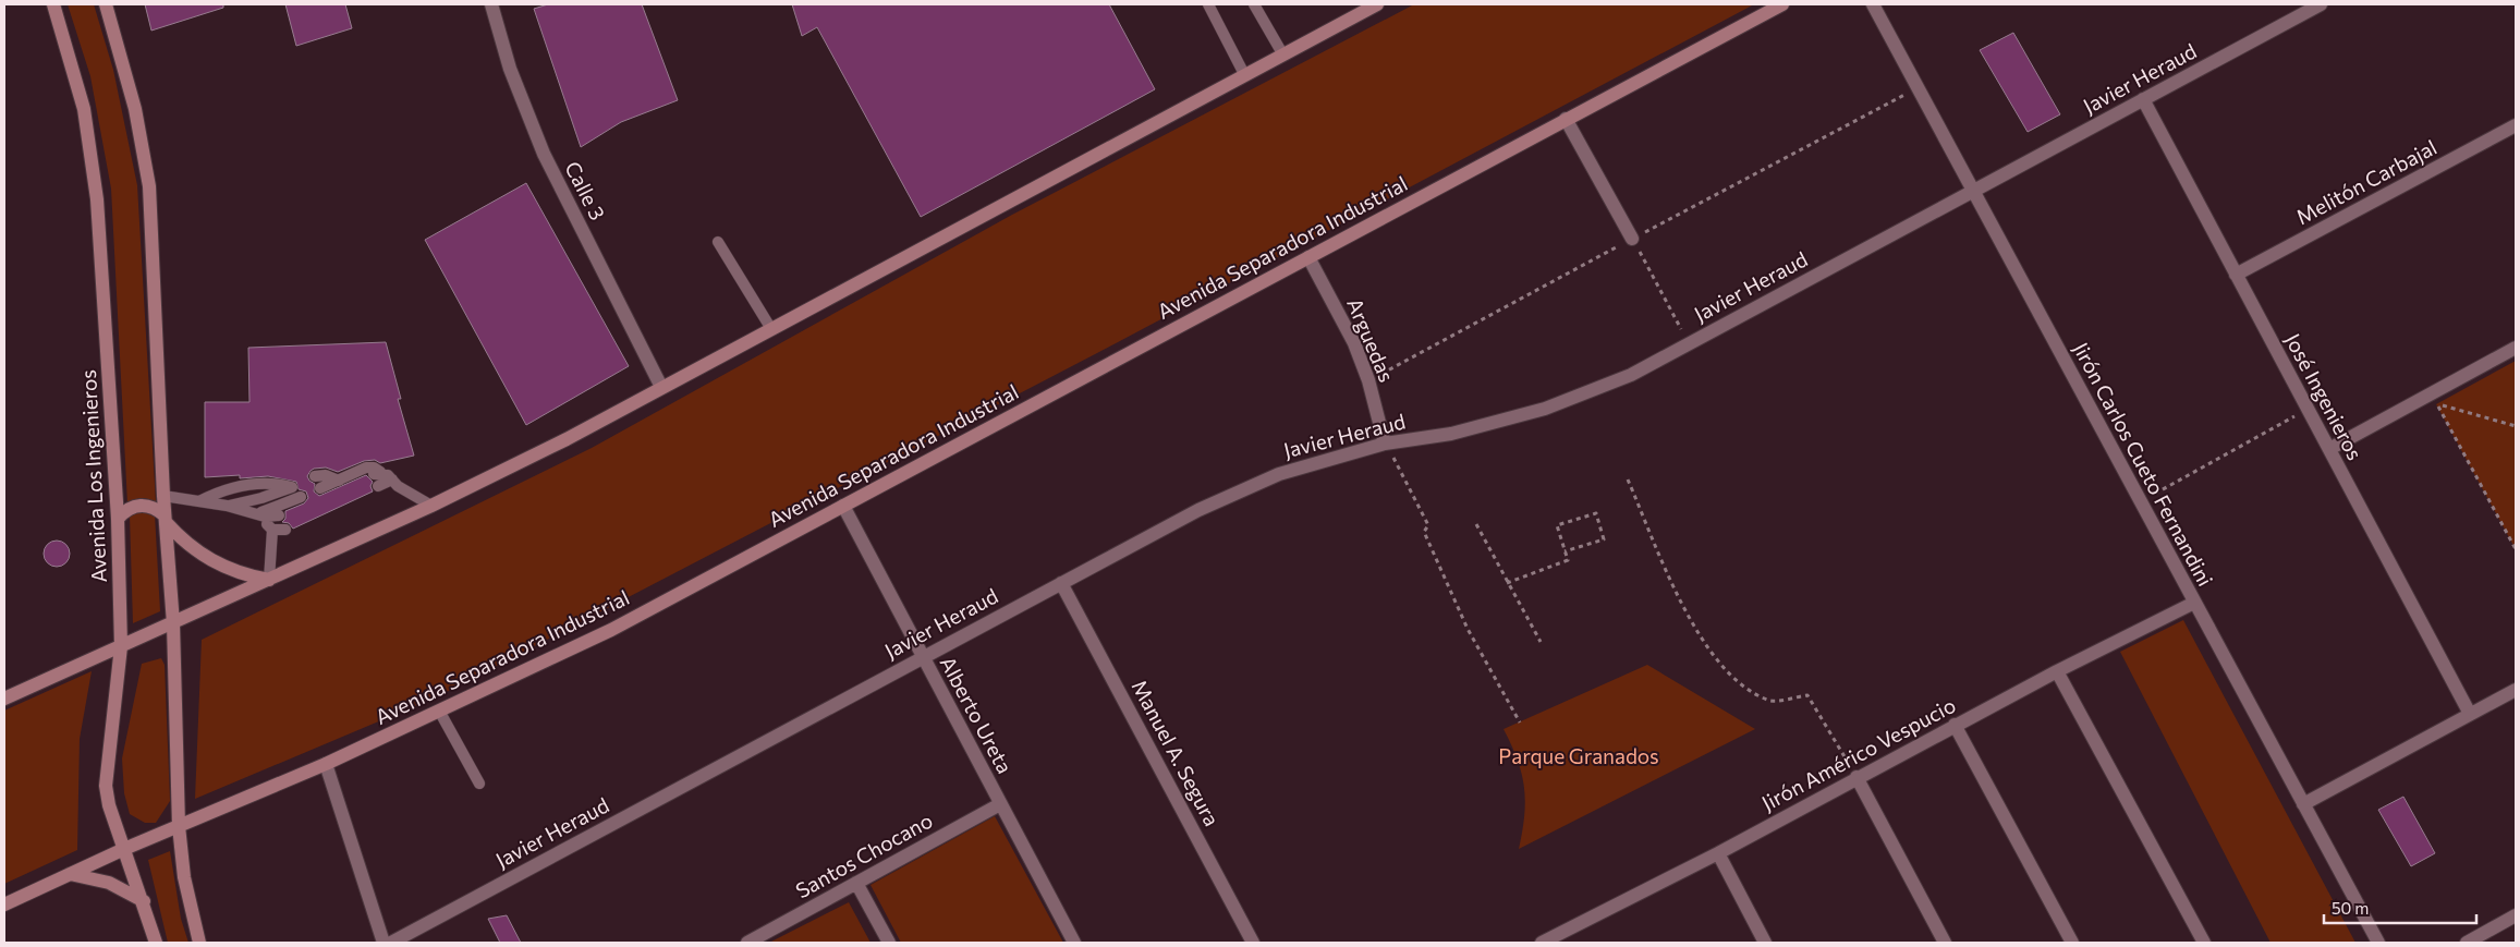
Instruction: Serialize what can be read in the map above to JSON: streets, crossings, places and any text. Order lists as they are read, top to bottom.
{
  "streets": {
    "main road": ["Avenida Separadora Industrial", "Avenida Los Ingenieros"],
    "street": [
      "Javier Heraud",
      "Melitón Carbajal",
      "Calle 3",
      "Arguedas",
      "José Ingenieros",
      "Jirón Carlos Cueto Fernandini",
      "Alberto Ureta",
      "Manuel A. Segura",
      "Jirón Américo Vespucio",
      "Santos Chocano"
    ]
  },
  "crossings": [
    ["Javier Heraud", "Arguedas"],
    ["Javier Heraud", "José Ingenieros"],
    ["Javier Heraud", "Jirón Carlos Cueto Fernandini"],
    ["Javier Heraud", "Alberto Ureta"],
    ["Javier Heraud", "Manuel A. Segura"],
    ["Melitón Carbajal", "José Ingenieros"],
    ["Avenida Separadora Industrial", "Arguedas"],
    ["Avenida Separadora Industrial", "Avenida Los Ingenieros"],
    ["Avenida Separadora Industrial", "Alberto Ureta"],
    ["Jirón Carlos Cueto Fernandini", "Jirón Américo Vespucio"],
    ["Alberto Ureta", "Santos Chocano"]
  ],
  "parks": ["Parque Granados"],
  "scale_bar": "50 m"
}
